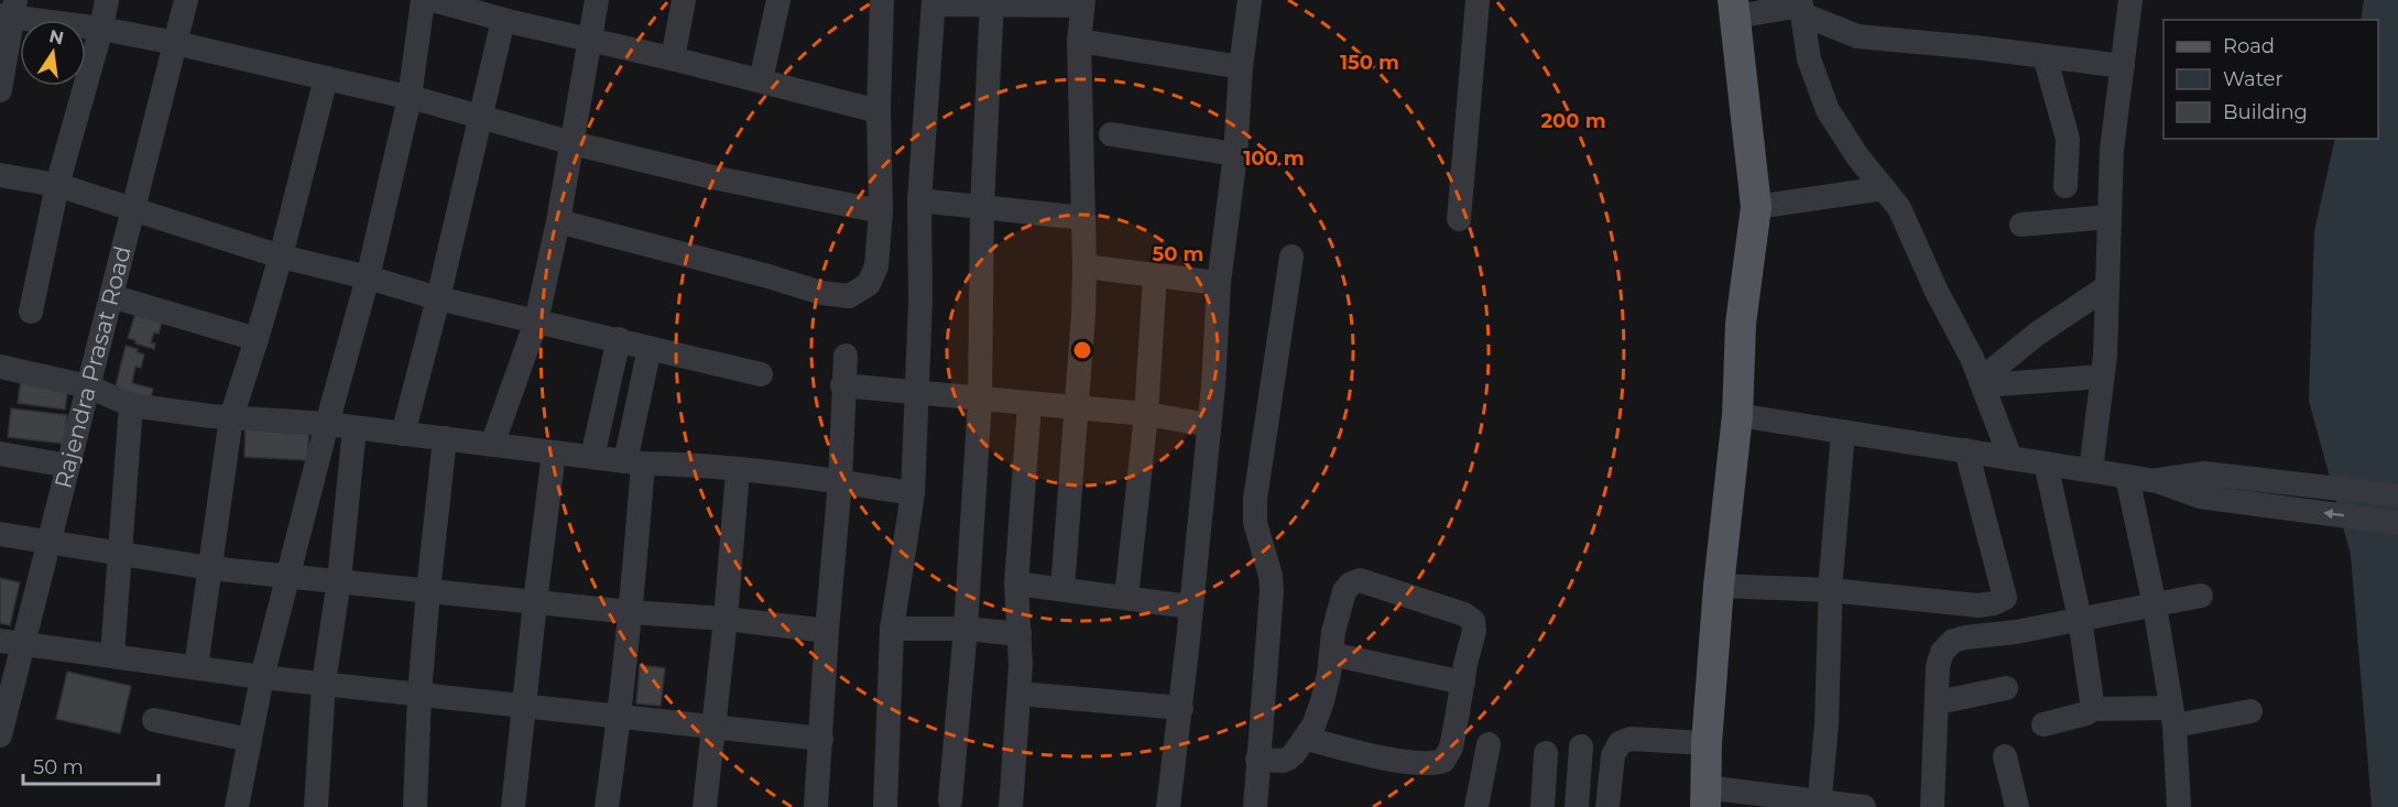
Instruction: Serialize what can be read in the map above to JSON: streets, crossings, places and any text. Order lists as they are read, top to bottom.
{
  "streets": {
    "street": ["Rajendra Prasat Road"]
  },
  "legend": ["Road", "Water", "Building"],
  "scale_bar": "50 m",
  "north": "top",
  "rings": [
    "150 m",
    "200 m",
    "100 m",
    "50 m"
  ]
}
